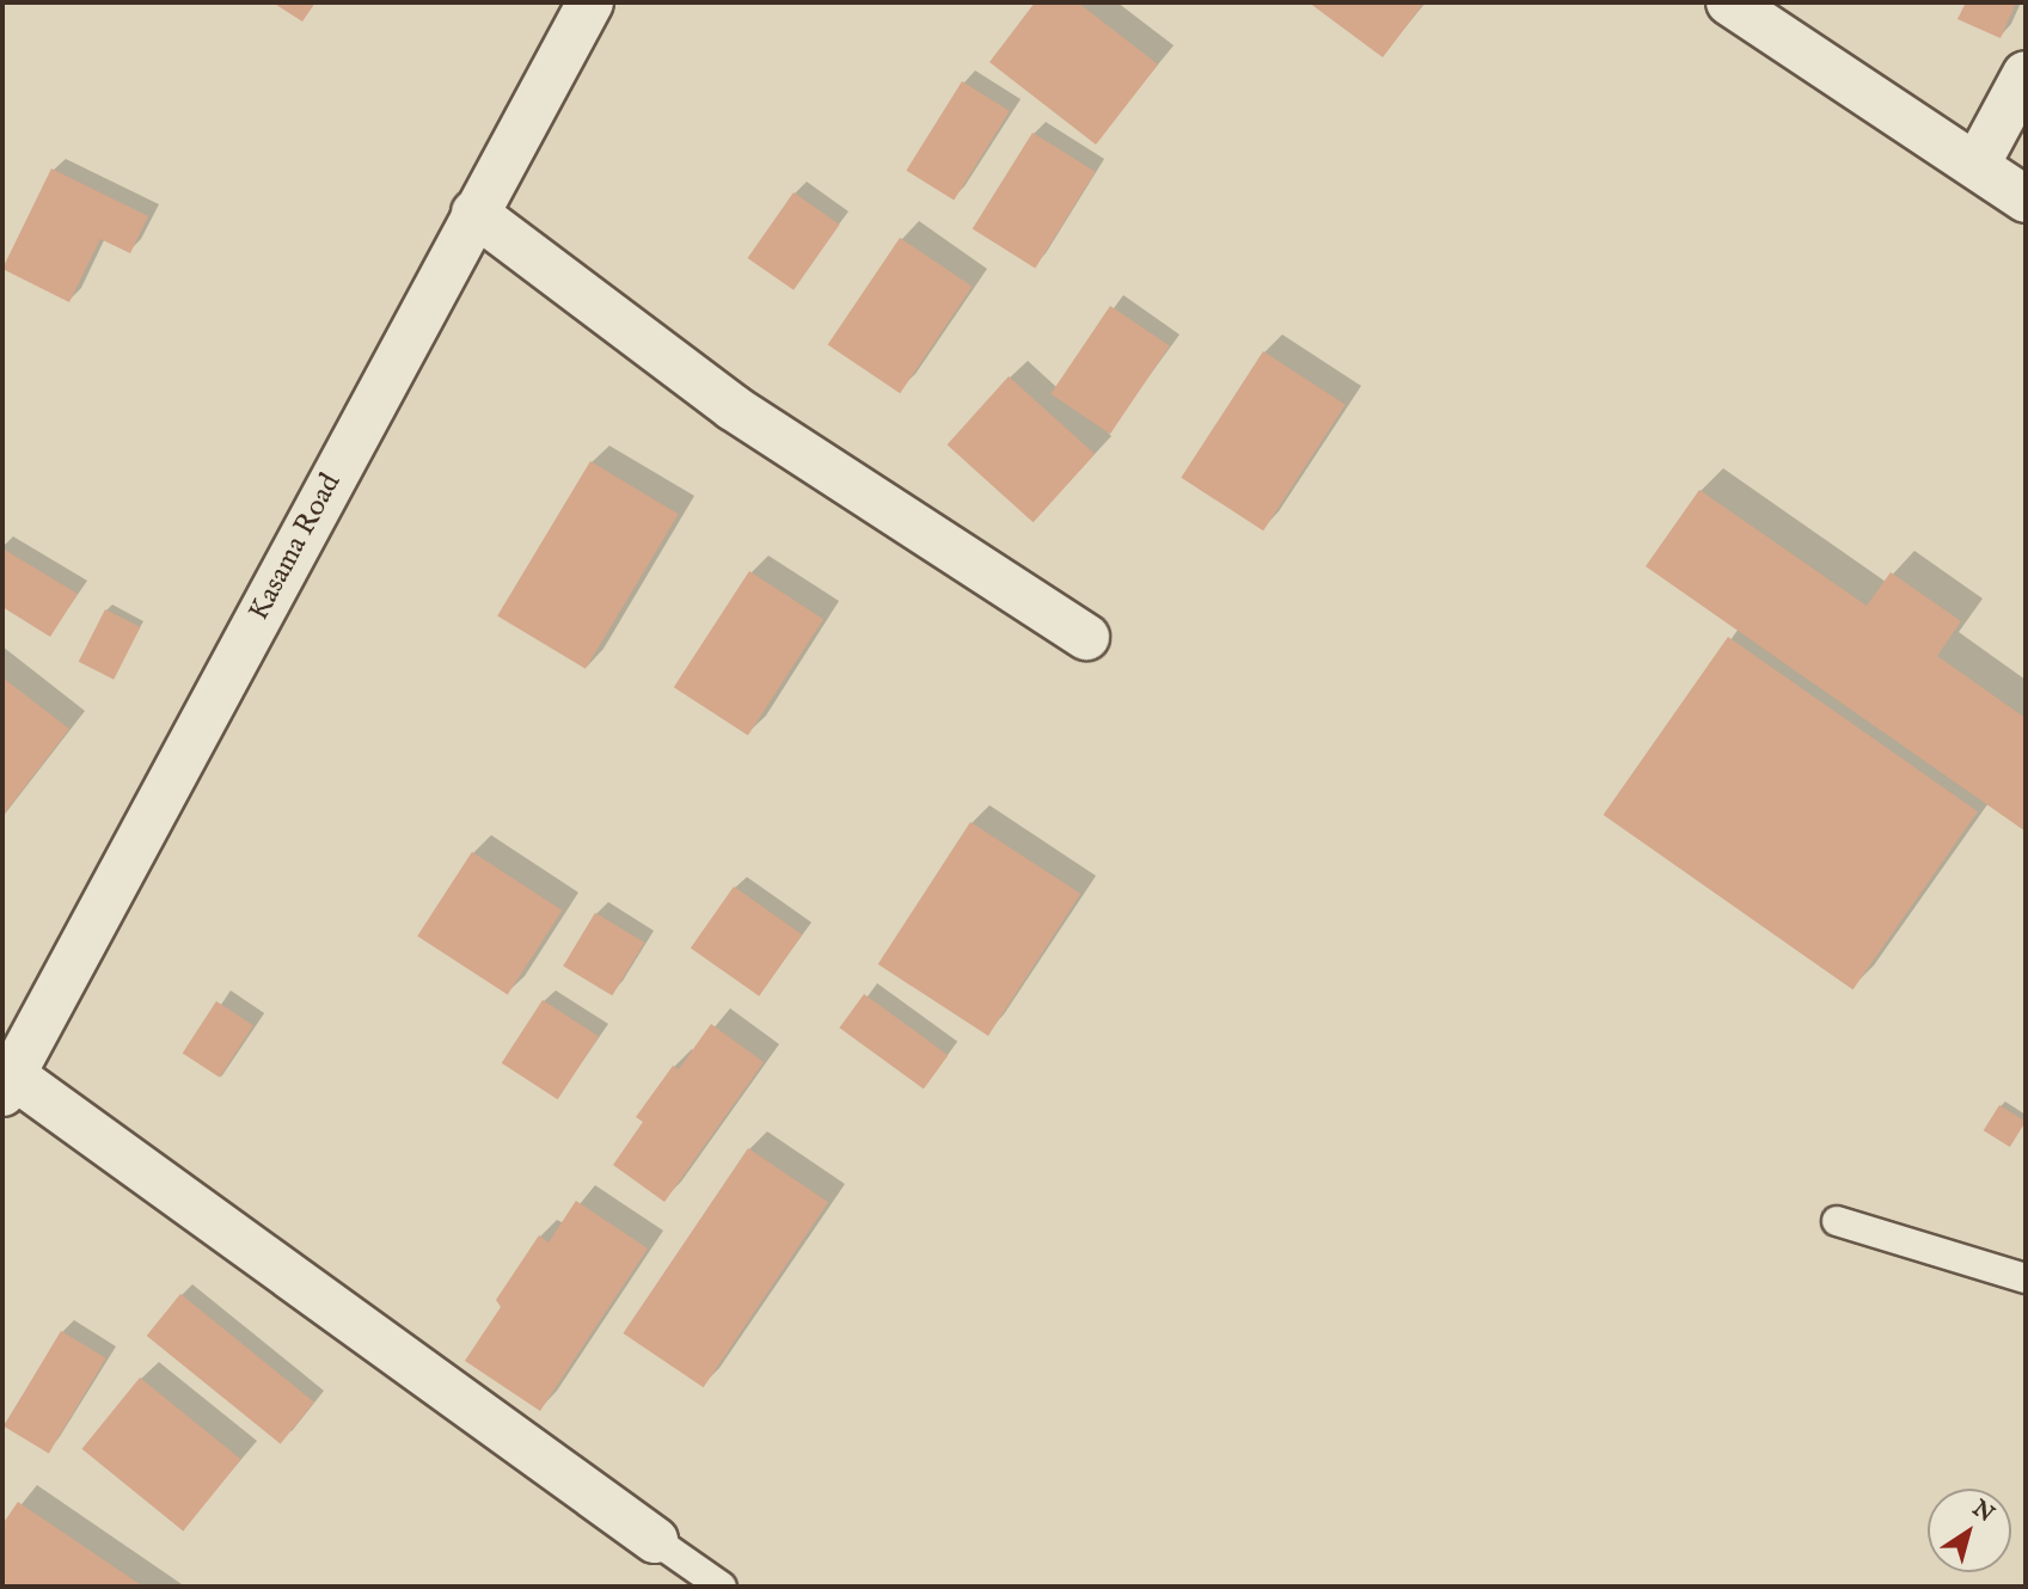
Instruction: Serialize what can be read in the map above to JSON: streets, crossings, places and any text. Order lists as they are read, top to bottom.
{
  "streets": {
    "street": ["Kasama Road"]
  },
  "north": "top right"
}
